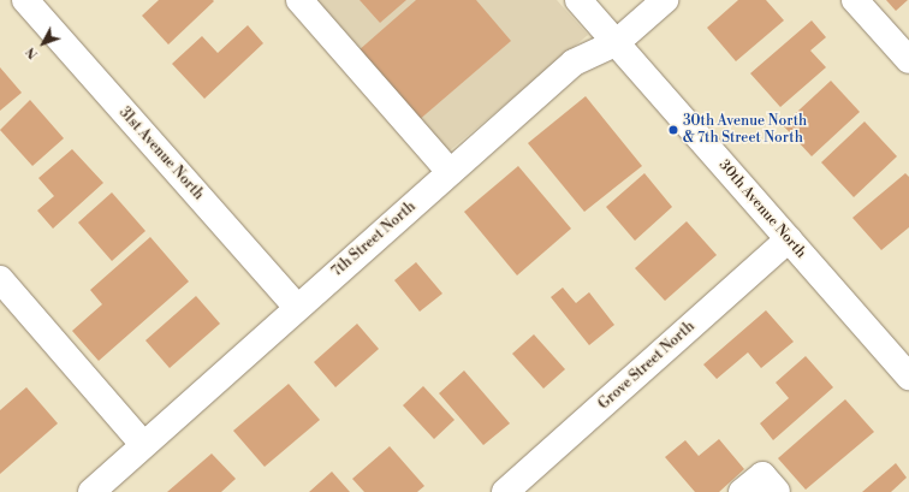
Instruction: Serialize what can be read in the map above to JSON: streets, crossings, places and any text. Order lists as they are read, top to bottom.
{
  "streets": {
    "street": [
      "31st Avenue North",
      "30th Avenue North",
      "7th Street North",
      "Grove Street North"
    ]
  },
  "crossings": [
    ["31st Avenue North", "7th Street North"],
    ["30th Avenue North", "7th Street North"],
    ["30th Avenue North", "Grove Street North"]
  ],
  "places": ["30th Avenue North & 7th Street North"],
  "north": "bottom left"
}
